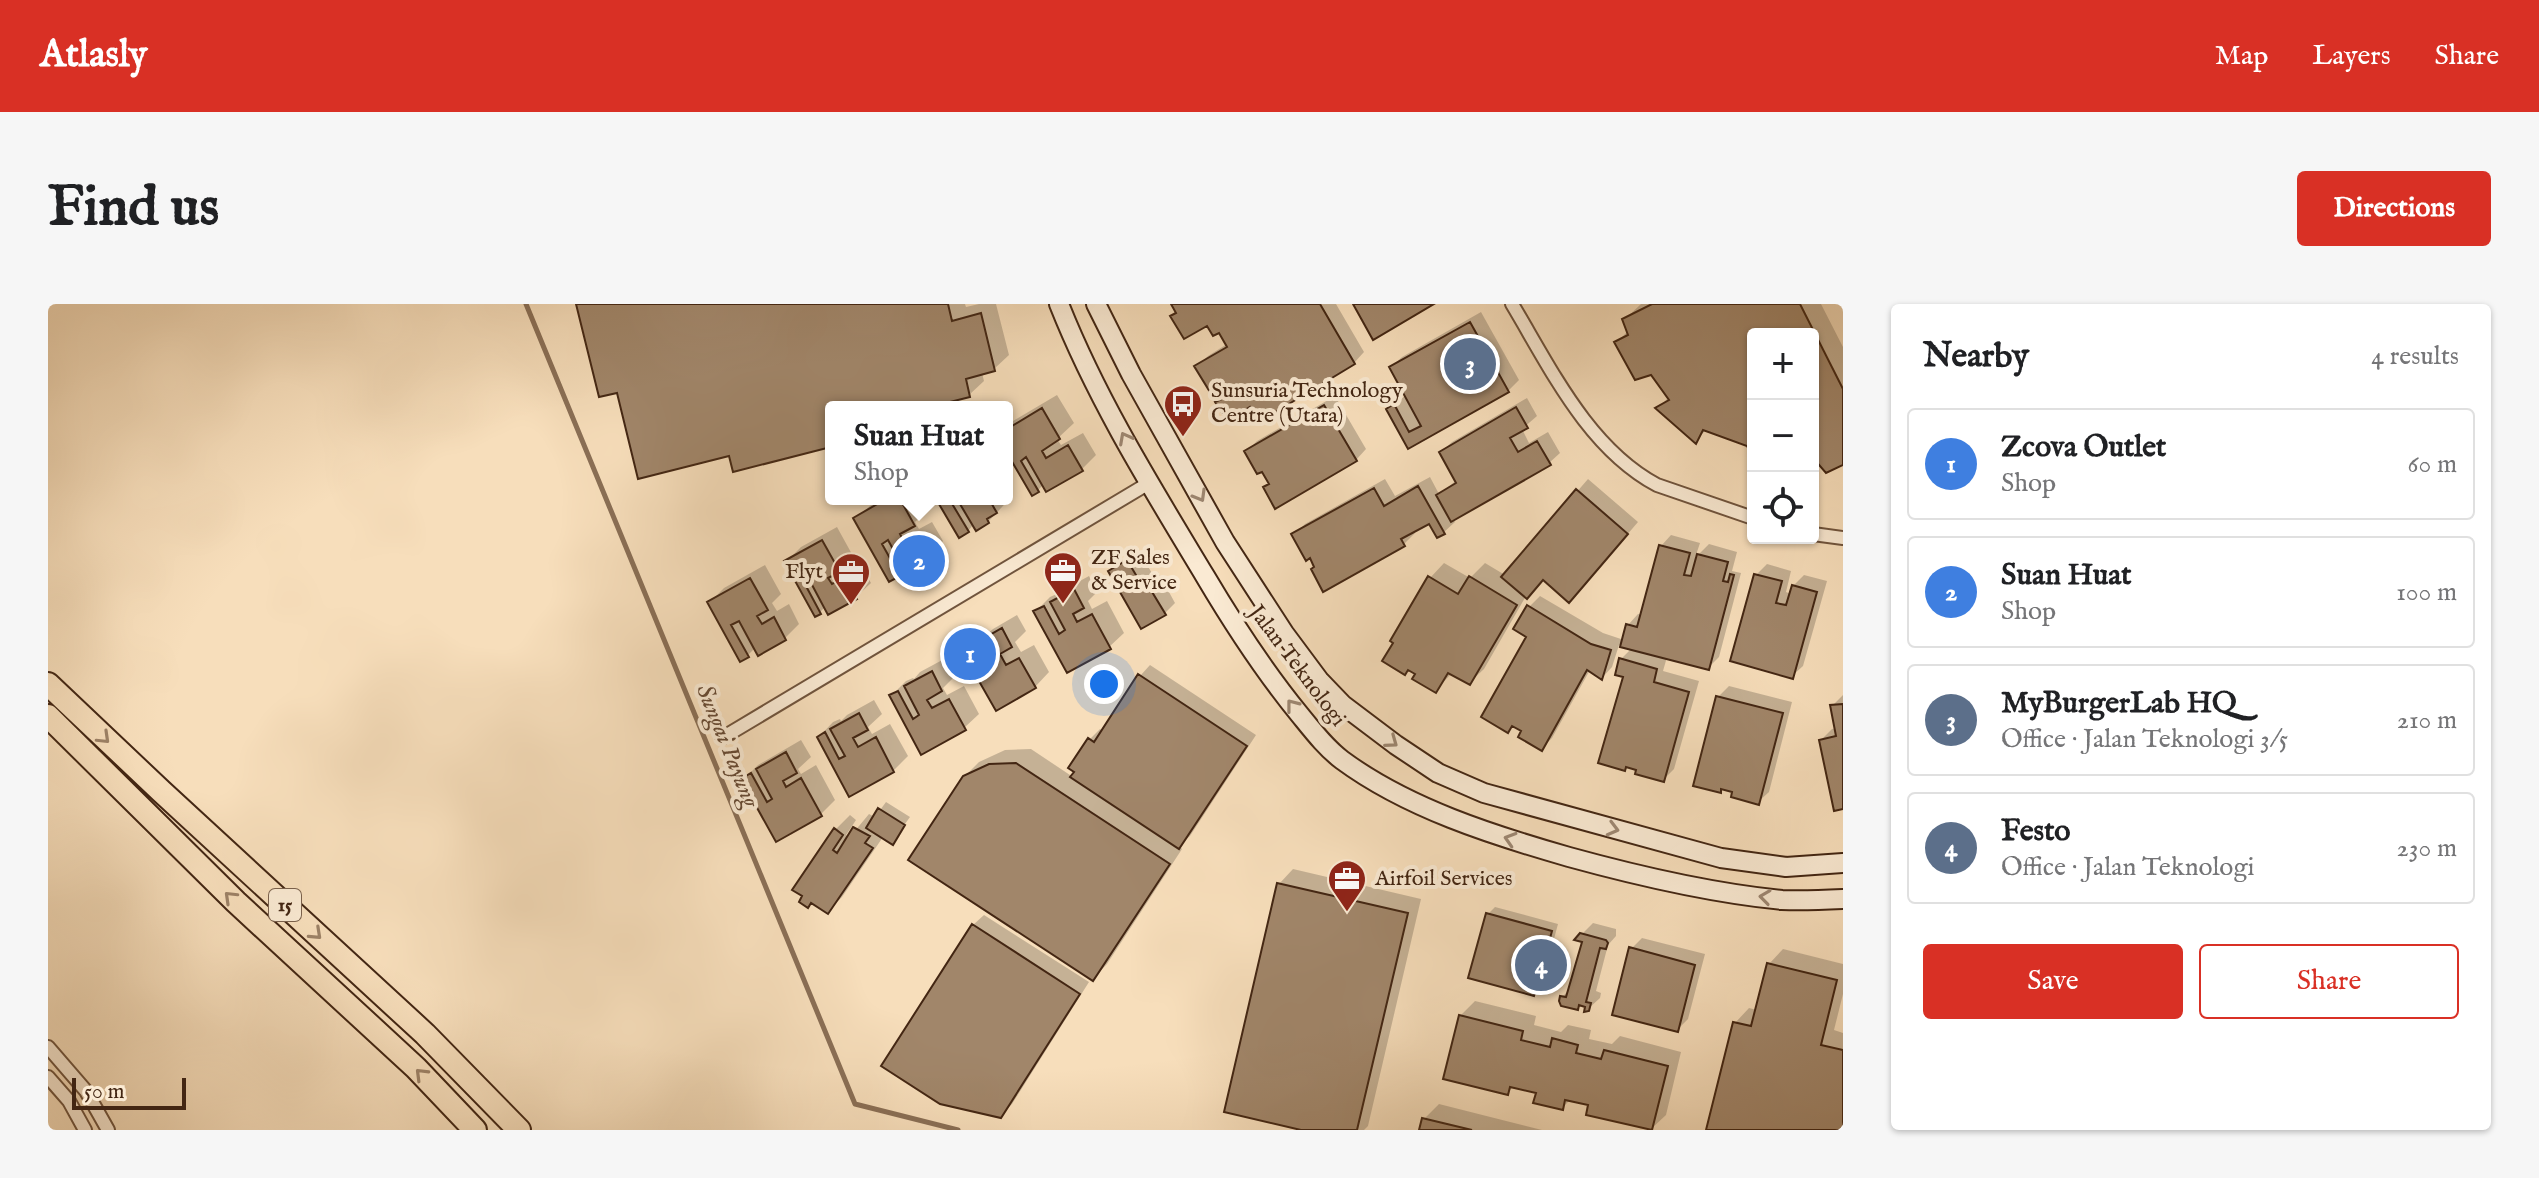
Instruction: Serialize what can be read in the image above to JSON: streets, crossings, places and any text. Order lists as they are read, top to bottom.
{
  "streets": {
    "highway": ["15"],
    "street": ["Jalan Teknologi"]
  },
  "water": ["Sungai Payung"],
  "places": {
    "bus stop": ["Sunsuria Technology Centre (Utara)"],
    "office": ["ZF Sales & Service", "Flyt", "Airfoil Services"]
  },
  "scale_bar": "50 m",
  "page": {
    "header": "Atlasly",
    "nav": ["Map", "Layers", "Share"],
    "buttons": [
      "Directions",
      ["Save", "Share"]
    ],
    "title": "Find us",
    "heading": ["Nearby", "4 results"],
    "map_buttons": ["+", "−"],
    "pins": [
      "3",
      "2",
      "1",
      "4"
    ],
    "popup": ["Suan Huat", "Shop"],
    "list": [
      {
        "mark": "1",
        "name": "Zcova Outlet",
        "note": "Shop",
        "value": "60 m"
      },
      {
        "mark": "2",
        "name": "Suan Huat",
        "note": "Shop",
        "value": "100 m"
      },
      {
        "mark": "3",
        "name": "MyBurgerLab HQ",
        "note": "Office · Jalan Teknologi 3/5",
        "value": "210 m"
      },
      {
        "mark": "4",
        "name": "Festo",
        "note": "Office · Jalan Teknologi",
        "value": "230 m"
      }
    ],
    "scale": "50 m"
  }
}
